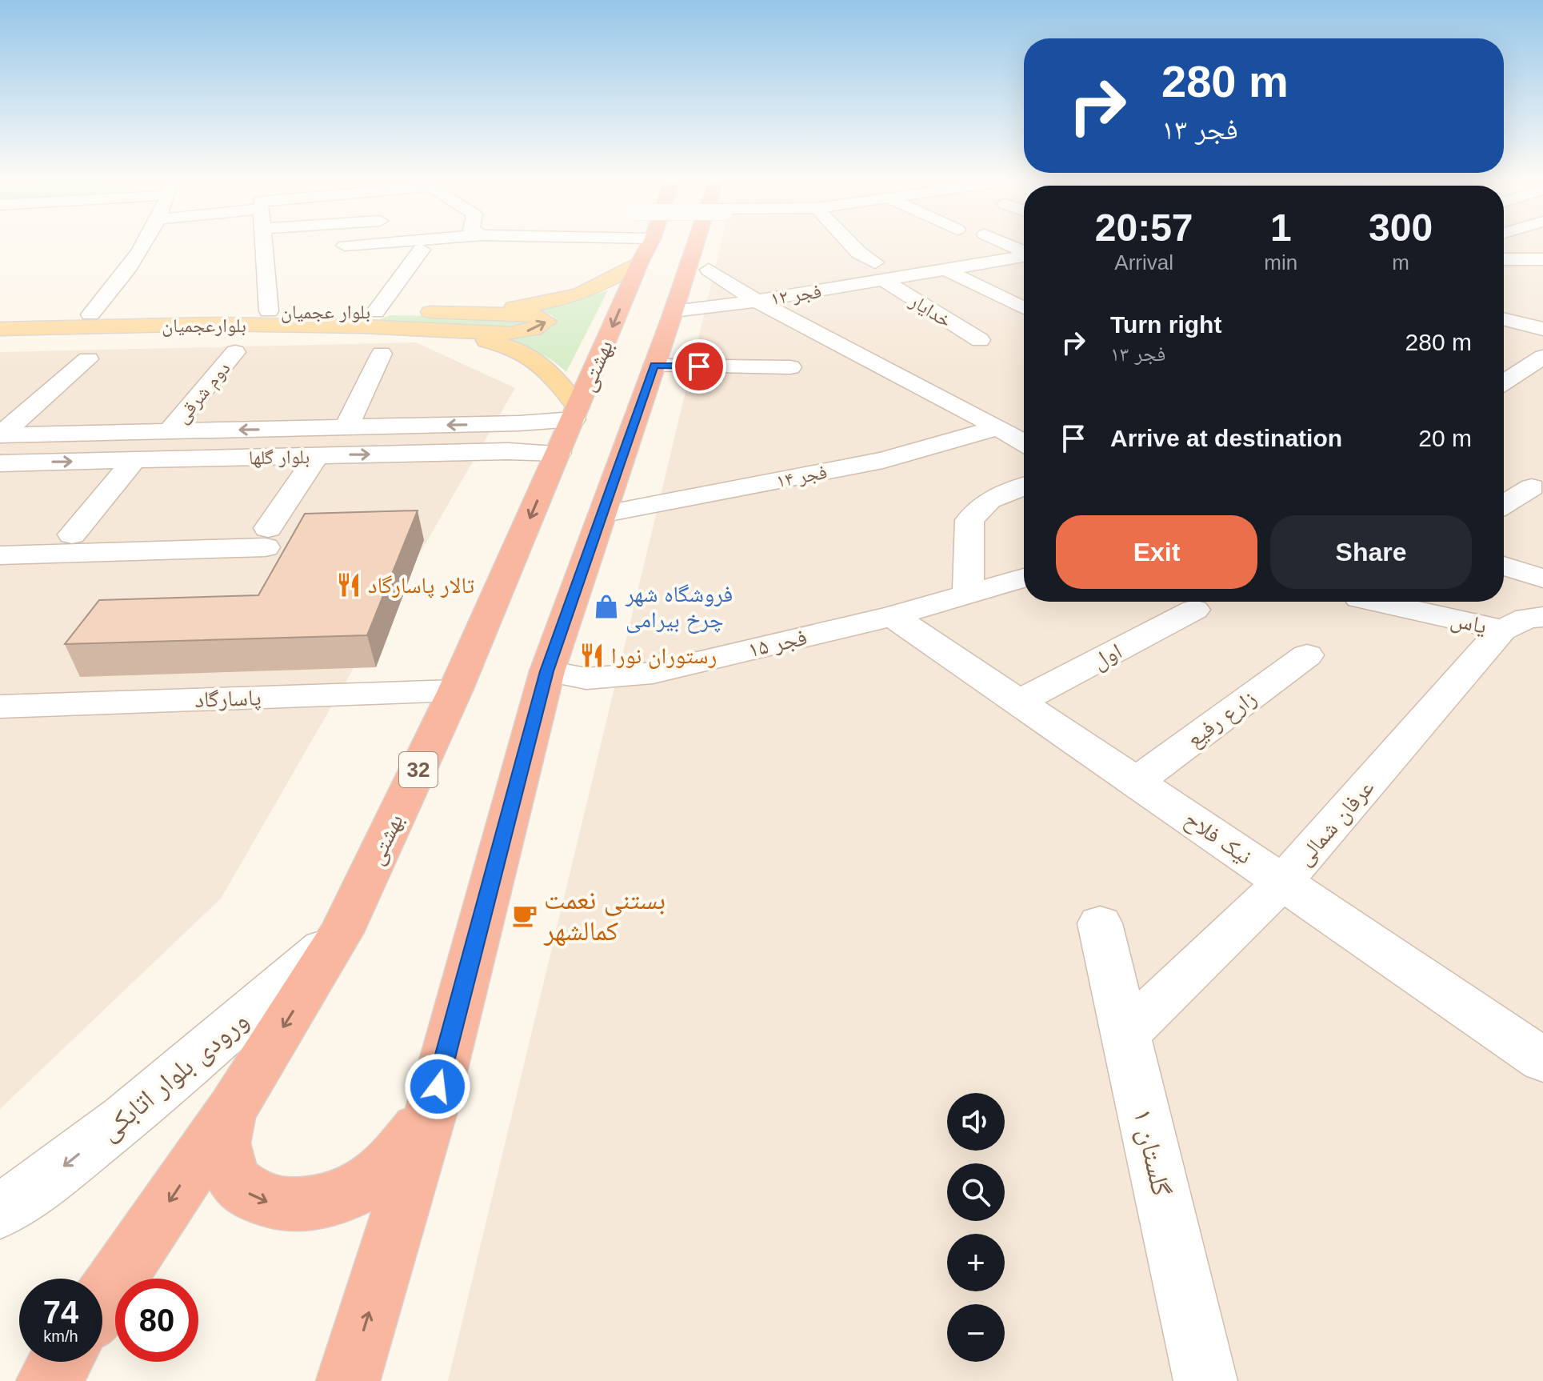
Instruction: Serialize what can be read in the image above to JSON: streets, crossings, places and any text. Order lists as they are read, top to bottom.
{
  "streets": {
    "highway": ["بهشتی", "32"],
    "main road": ["بلوار عجمیان", "بلوارعجمیان"],
    "street": [
      "فجر ۱۲",
      "خدایار",
      "دوم شرقی",
      "بلوار گلها",
      "فجر ۱۴",
      "یاس",
      "فجر ۱۵",
      "اول",
      "پاسارگاد",
      "زارع رفیع",
      "عرفان شمالی",
      "نیک فلاح",
      "ورودی بلوار اتابکی",
      "گلستان ۱"
    ]
  },
  "crossings": [
    ["فجر ۱۲", "خدایار"],
    ["بلوار عجمیان", "بلوارعجمیان"],
    ["بهشتی", "بلوار گلها"],
    ["بهشتی", "پاسارگاد"],
    ["بهشتی", "ورودی بلوار اتابکی"],
    ["دوم شرقی", "بلوار گلها"],
    ["یاس", "عرفان شمالی"],
    ["فجر ۱۵", "نیک فلاح"],
    ["اول", "نیک فلاح"],
    ["زارع رفیع", "نیک فلاح"],
    ["عرفان شمالی", "نیک فلاح"],
    ["عرفان شمالی", "گلستان ۱"]
  ],
  "one_way": ["ورودی بلوار اتابکی"],
  "places": {
    "restaurant": ["تالار پاسارگاد", "رستوران نورا"],
    "shop": ["فروشگاه شهر چرخ بیرامی"],
    "cafe": ["بستنی نعمت کمالشهر"]
  },
  "page": {
    "turn": ["280 m", "فجر ۱۳"],
    "eta": [
      "20:57",
      "Arrival",
      "1",
      "min",
      "300",
      "m"
    ],
    "list": [
      {
        "name": "Turn right",
        "note": "فجر ۱۳",
        "value": "280 m"
      },
      {
        "name": "Arrive at destination",
        "value": "20 m"
      }
    ],
    "buttons": ["Exit", "Share"],
    "map_buttons": ["+", "−"],
    "speed": "74 km/h",
    "limit": "80"
  }
}
